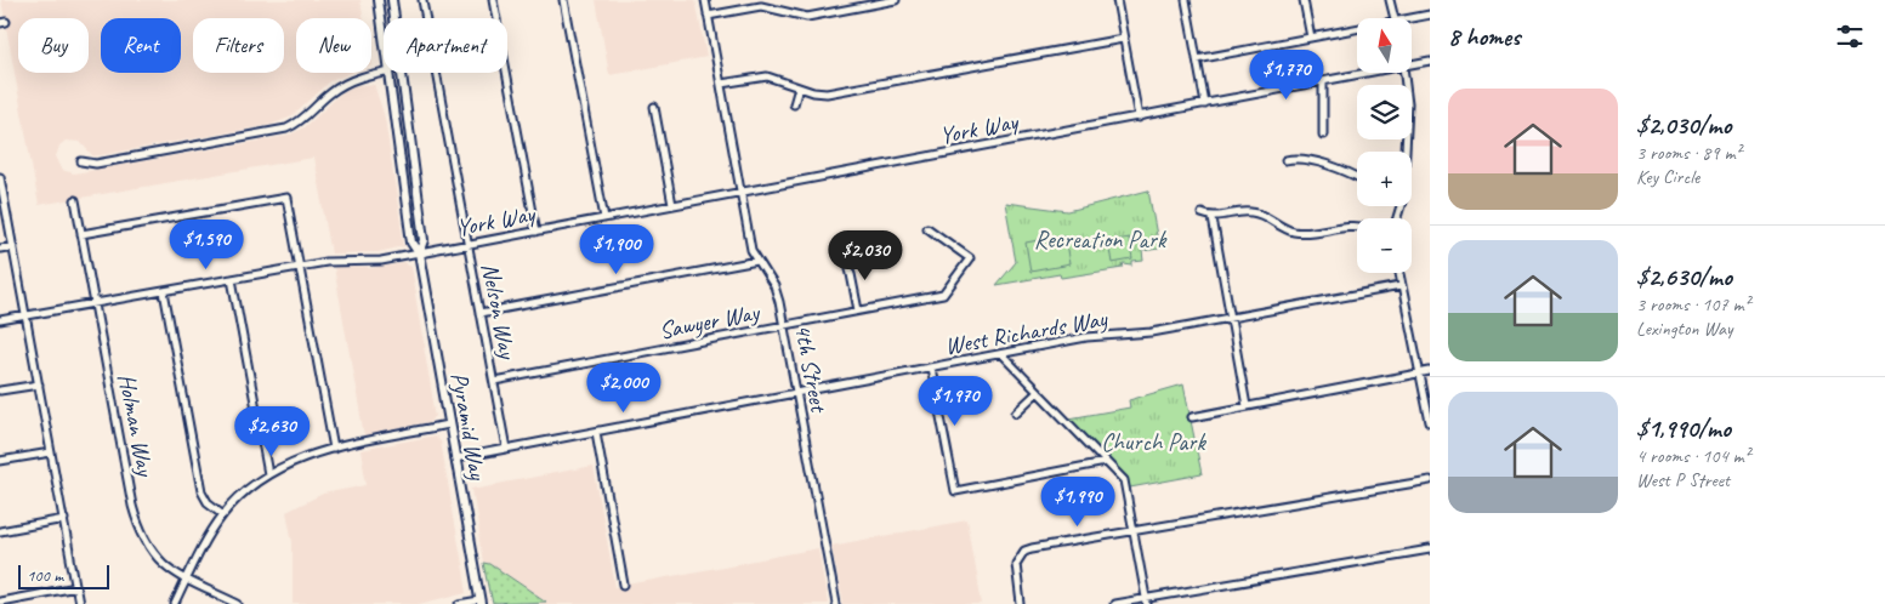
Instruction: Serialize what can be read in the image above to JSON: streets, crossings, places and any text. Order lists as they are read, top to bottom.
{
  "streets": {
    "main road": ["Pyramid Way"],
    "street": [
      "York Way",
      "Nelson Way",
      "Sawyer Way",
      "West Richards Way",
      "4th Street",
      "Holman Way"
    ]
  },
  "crossings": [
    ["York Way", "Nelson Way"],
    ["York Way", "4th Street"],
    ["York Way", "Holman Way"],
    ["York Way", "Pyramid Way"],
    ["Nelson Way", "Sawyer Way"],
    ["Nelson Way", "West Richards Way"],
    ["Sawyer Way", "4th Street"],
    ["West Richards Way", "4th Street"],
    ["West Richards Way", "Pyramid Way"]
  ],
  "parks": ["Recreation Park", "Church Park"],
  "scale_bar": "100 m",
  "north": "top",
  "page": {
    "heading": "8 homes",
    "map_buttons": ["+", "−"],
    "chip": [
      "Buy",
      "Rent",
      "Filters",
      "New",
      "Apartment"
    ],
    "price": [
      "$1,770",
      "$1,590",
      "$1,900",
      "$2,030",
      "$2,000",
      "$1,970",
      "$2,630",
      "$1,990"
    ],
    "list": [
      {
        "name": "$2,030/mo",
        "note": "3 rooms · 89 m² · Key Circle"
      },
      {
        "name": "$2,630/mo",
        "note": "3 rooms · 107 m² · Lexington Way"
      },
      {
        "name": "$1,990/mo",
        "note": "4 rooms · 104 m² · West P Street"
      }
    ],
    "scale": "100 m"
  }
}
